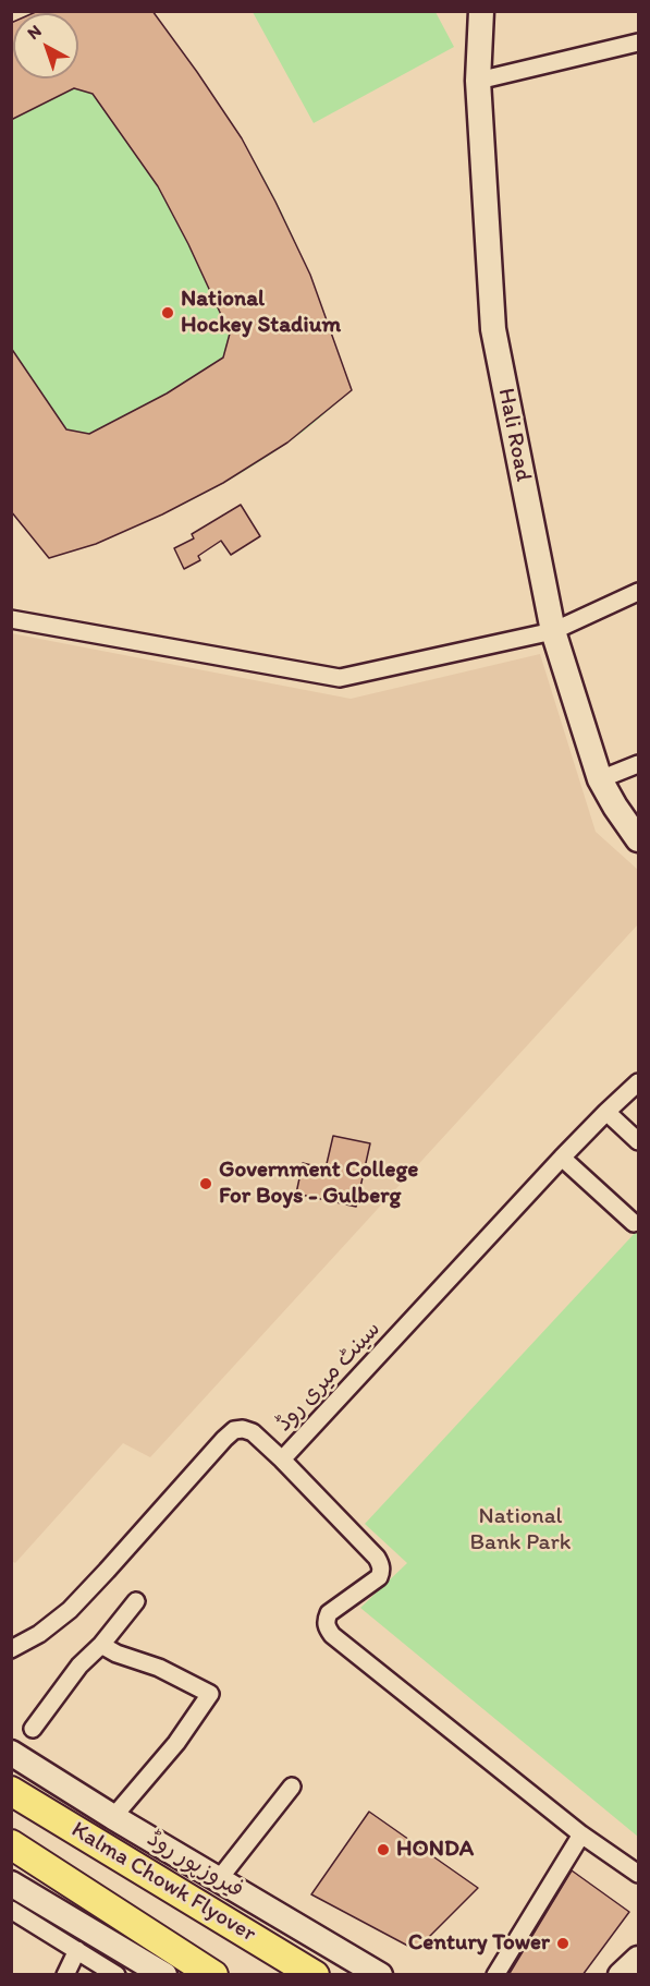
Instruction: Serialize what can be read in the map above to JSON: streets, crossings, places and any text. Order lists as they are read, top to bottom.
{
  "streets": {
    "main road": ["Kalma Chowk Flyover"],
    "street": ["Hali Road", "سینٹ میری روڈ", "فیروزپور روڈ"]
  },
  "parks": ["National Bank Park"],
  "places": [
    "National Hockey Stadium",
    "Government College For Boys - Gulberg",
    "HONDA",
    "Century Tower"
  ],
  "north": "top left"
}
